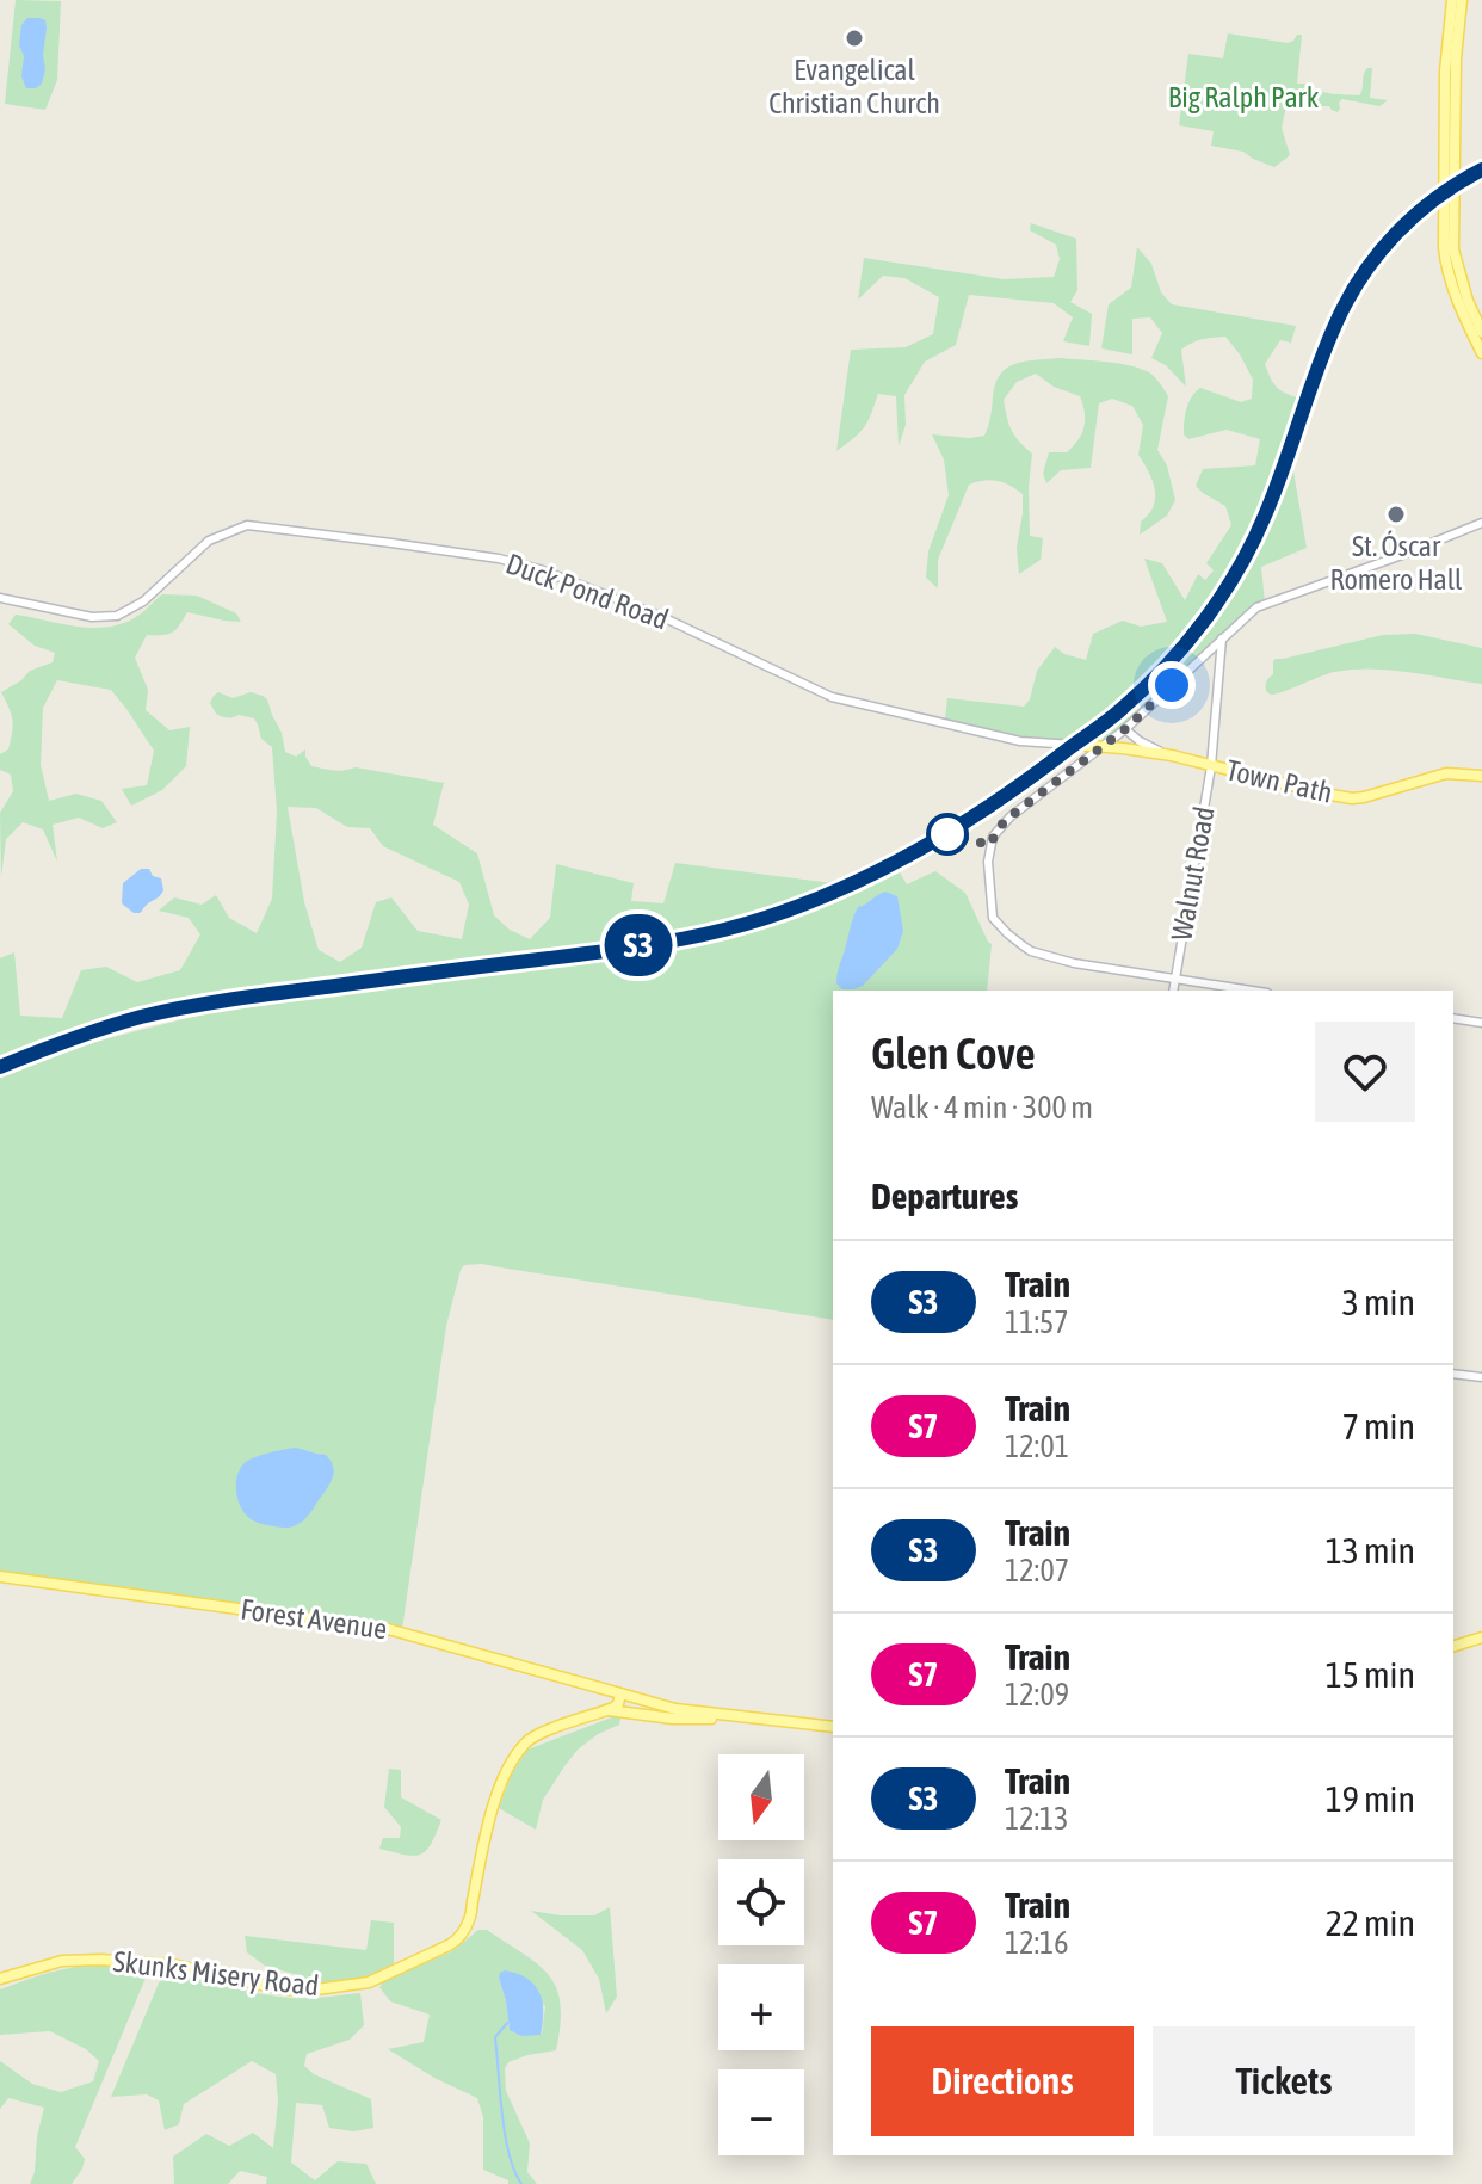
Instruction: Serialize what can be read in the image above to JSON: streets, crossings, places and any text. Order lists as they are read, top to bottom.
{
  "streets": {
    "main road": ["Town Path", "Forest Avenue", "Skunks Misery Road"],
    "street": ["Duck Pond Road", "Walnut Road"]
  },
  "crossings": [
    ["Duck Pond Road", "Town Path"],
    ["Town Path", "Walnut Road"]
  ],
  "parks": ["Big Ralph Park"],
  "places": ["Evangelical Christian Church", "St. Óscar Romero Hall"],
  "north": "bottom",
  "page": {
    "on_map": "S3",
    "heading": [
      ["Glen Cove", "Walk · 4 min · 300 m"],
      "Departures"
    ],
    "list": [
      {
        "mark": "S3",
        "name": "Train",
        "note": "11:57",
        "value": "3 min"
      },
      {
        "mark": "S7",
        "name": "Train",
        "note": "12:01",
        "value": "7 min"
      },
      {
        "mark": "S3",
        "name": "Train",
        "note": "12:07",
        "value": "13 min"
      },
      {
        "mark": "S7",
        "name": "Train",
        "note": "12:09",
        "value": "15 min"
      },
      {
        "mark": "S3",
        "name": "Train",
        "note": "12:13",
        "value": "19 min"
      },
      {
        "mark": "S7",
        "name": "Train",
        "note": "12:16",
        "value": "22 min"
      }
    ],
    "map_buttons": ["+", "−"],
    "buttons": ["Directions", "Tickets"]
  }
}
